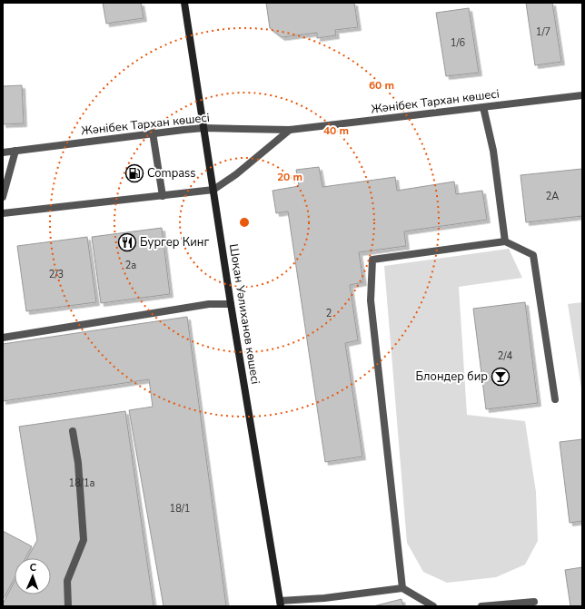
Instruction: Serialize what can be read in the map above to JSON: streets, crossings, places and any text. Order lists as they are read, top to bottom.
{
  "streets": {
    "main road": ["Шоқан Уәлиханов көшесі"],
    "street": ["Жәнібек Тархан көшесі"]
  },
  "crossings": [
    ["Жәнібек Тархан көшесі", "Шоқан Уәлиханов көшесі"]
  ],
  "places": {
    "fuel station": ["Compass"],
    "restaurant": ["Бургер Кинг"],
    "bar": ["Блондер бир"]
  },
  "house_numbers": [
    "1/7",
    "1/6",
    "2А",
    "2а",
    "2/3",
    "2",
    "2/4",
    "18/1а",
    "18/1"
  ],
  "north": "top",
  "rings": ["60 m", "40 m", "20 m"]
}
